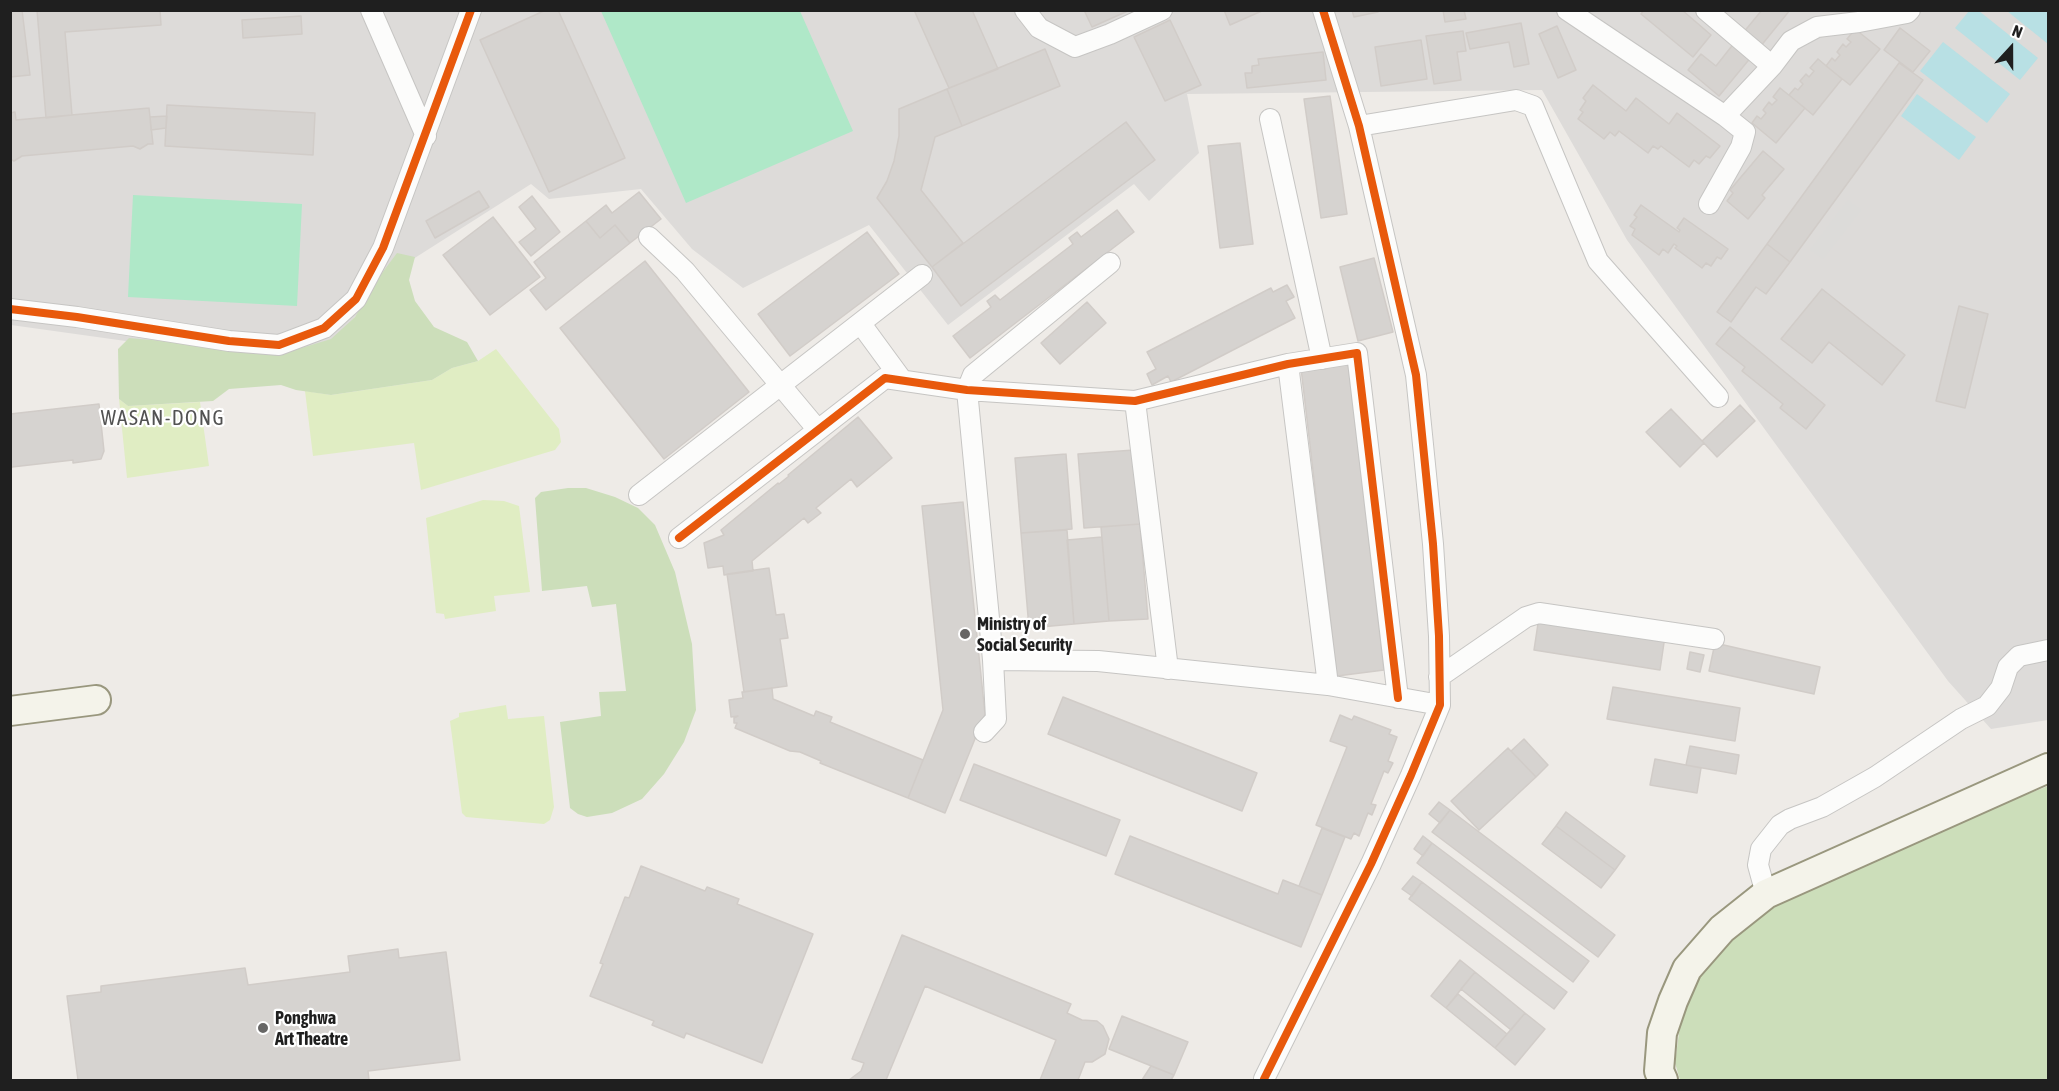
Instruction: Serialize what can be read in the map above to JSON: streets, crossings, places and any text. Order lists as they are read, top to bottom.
{
  "districts": ["WASAN-DONG"],
  "places": ["Ministry of Social Security", "Ponghwa Art Theatre"],
  "north": "top"
}
